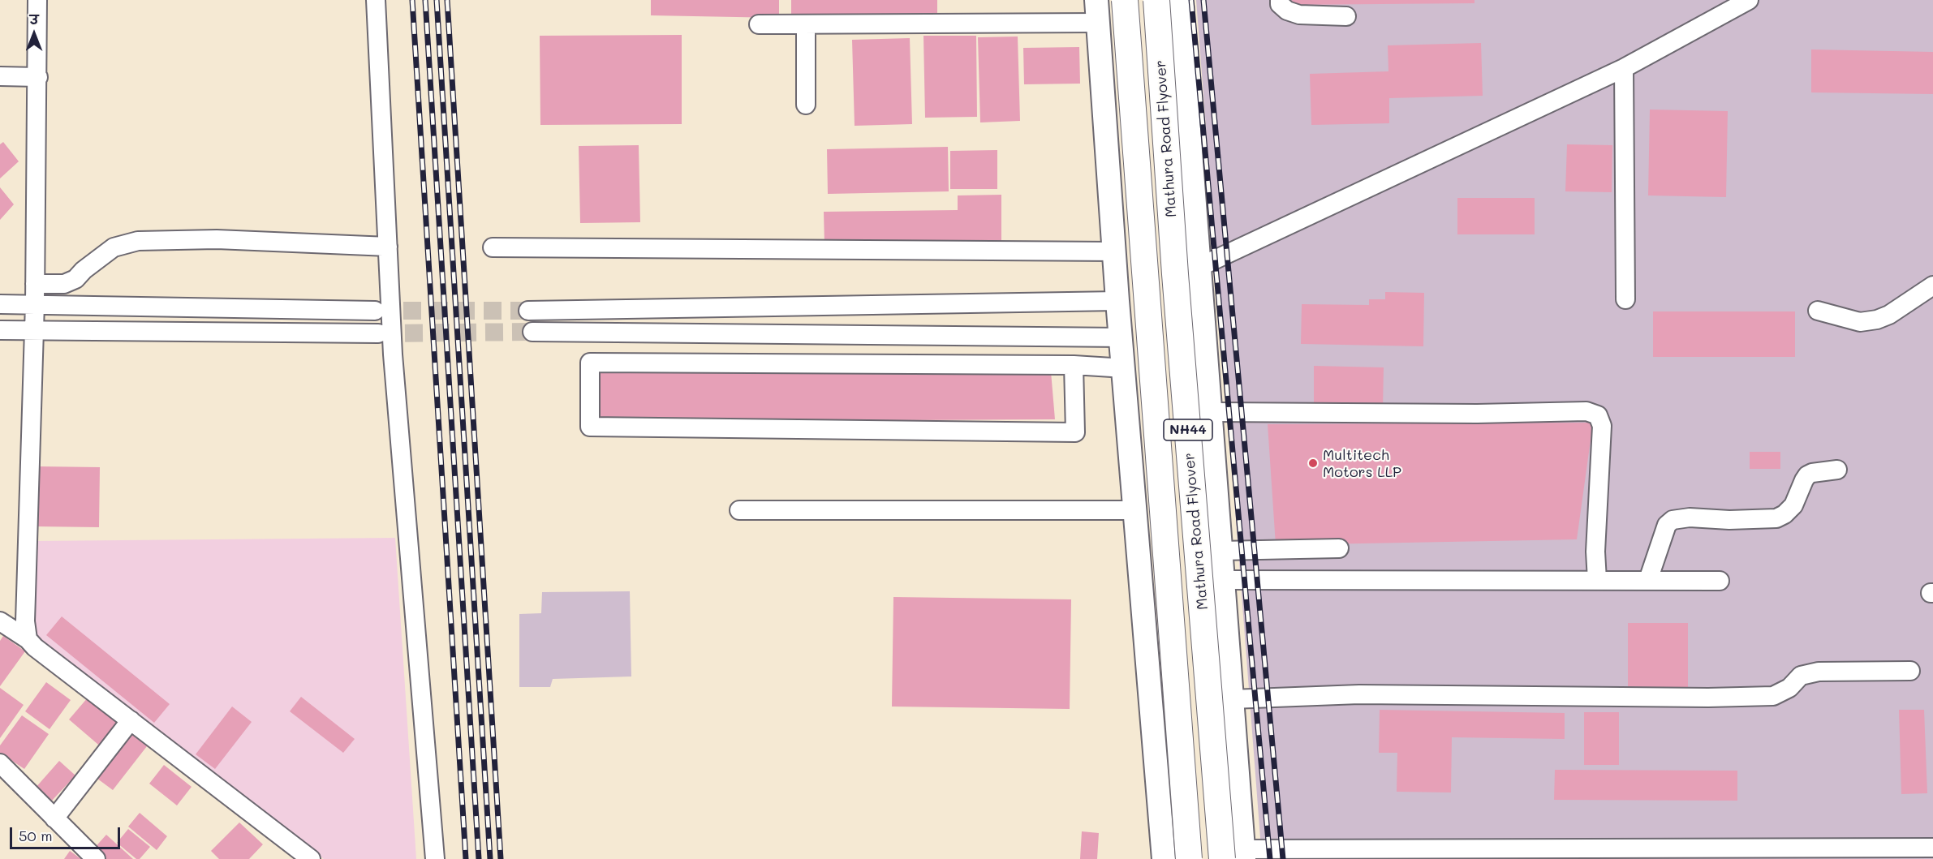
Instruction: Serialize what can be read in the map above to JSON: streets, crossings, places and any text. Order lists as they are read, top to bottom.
{
  "streets": {
    "highway": ["Mathura Road Flyover", "NH44"]
  },
  "places": ["Multitech Motors LLP"],
  "scale_bar": "50 m",
  "north": "top"
}
